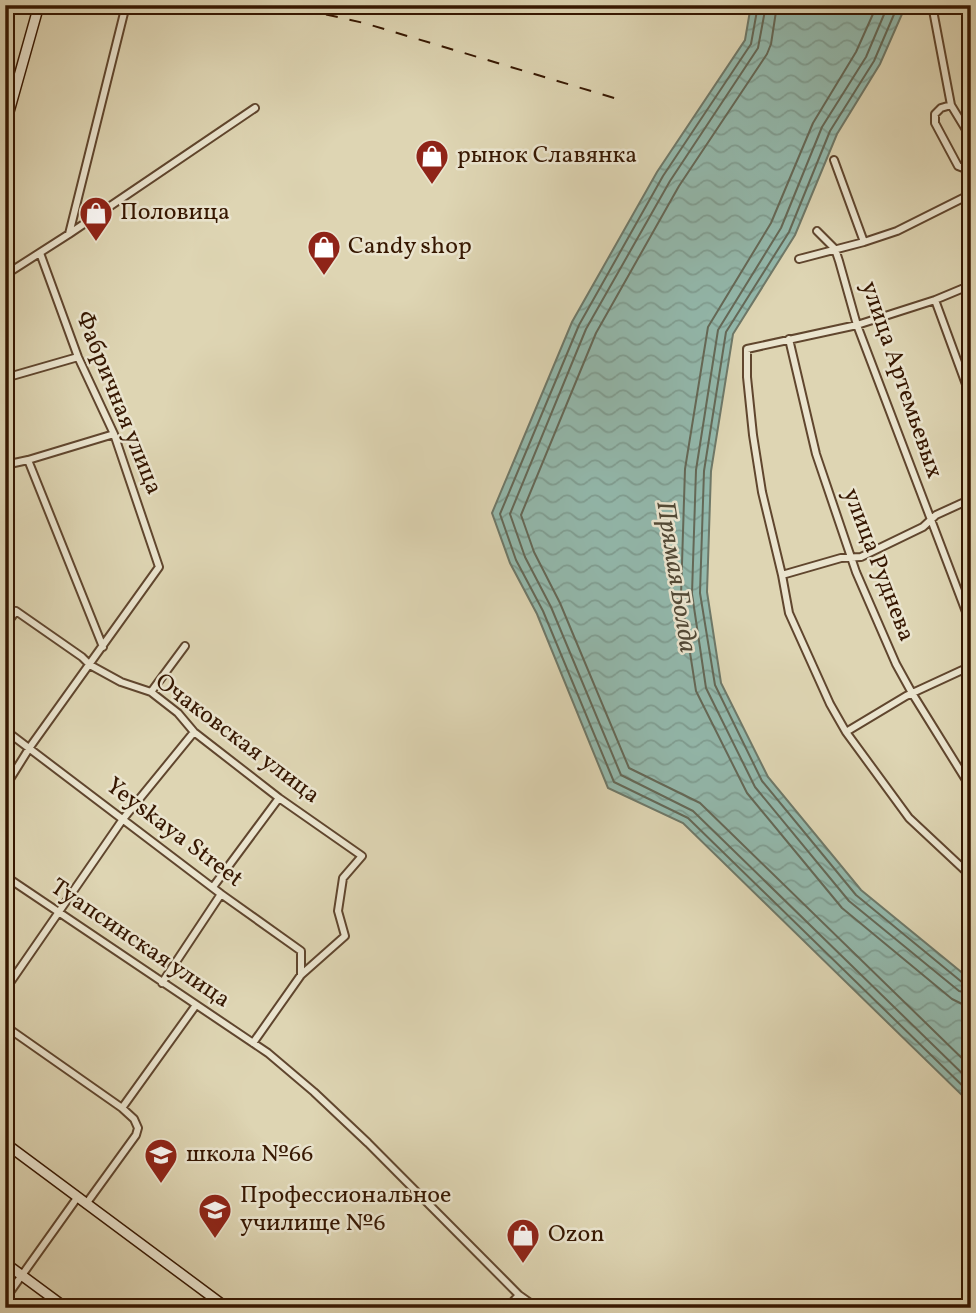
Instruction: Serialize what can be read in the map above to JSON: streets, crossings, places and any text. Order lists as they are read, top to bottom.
{
  "streets": {
    "street": [
      "улица Артемьевых",
      "Фабричная улица",
      "улица Руднева",
      "Очаковская улица",
      "Yeyskaya Street",
      "Туапсинская улица"
    ]
  },
  "crossings": [
    ["Очаковская улица", "Yeyskaya Street"]
  ],
  "water": ["Прямая Болда"],
  "places": {
    "shop": [
      "рынок Славянка",
      "Половица",
      "Candy shop",
      "Ozon"
    ],
    "school or university": ["школа №66", "Профессиональное училище №6"]
  }
}
